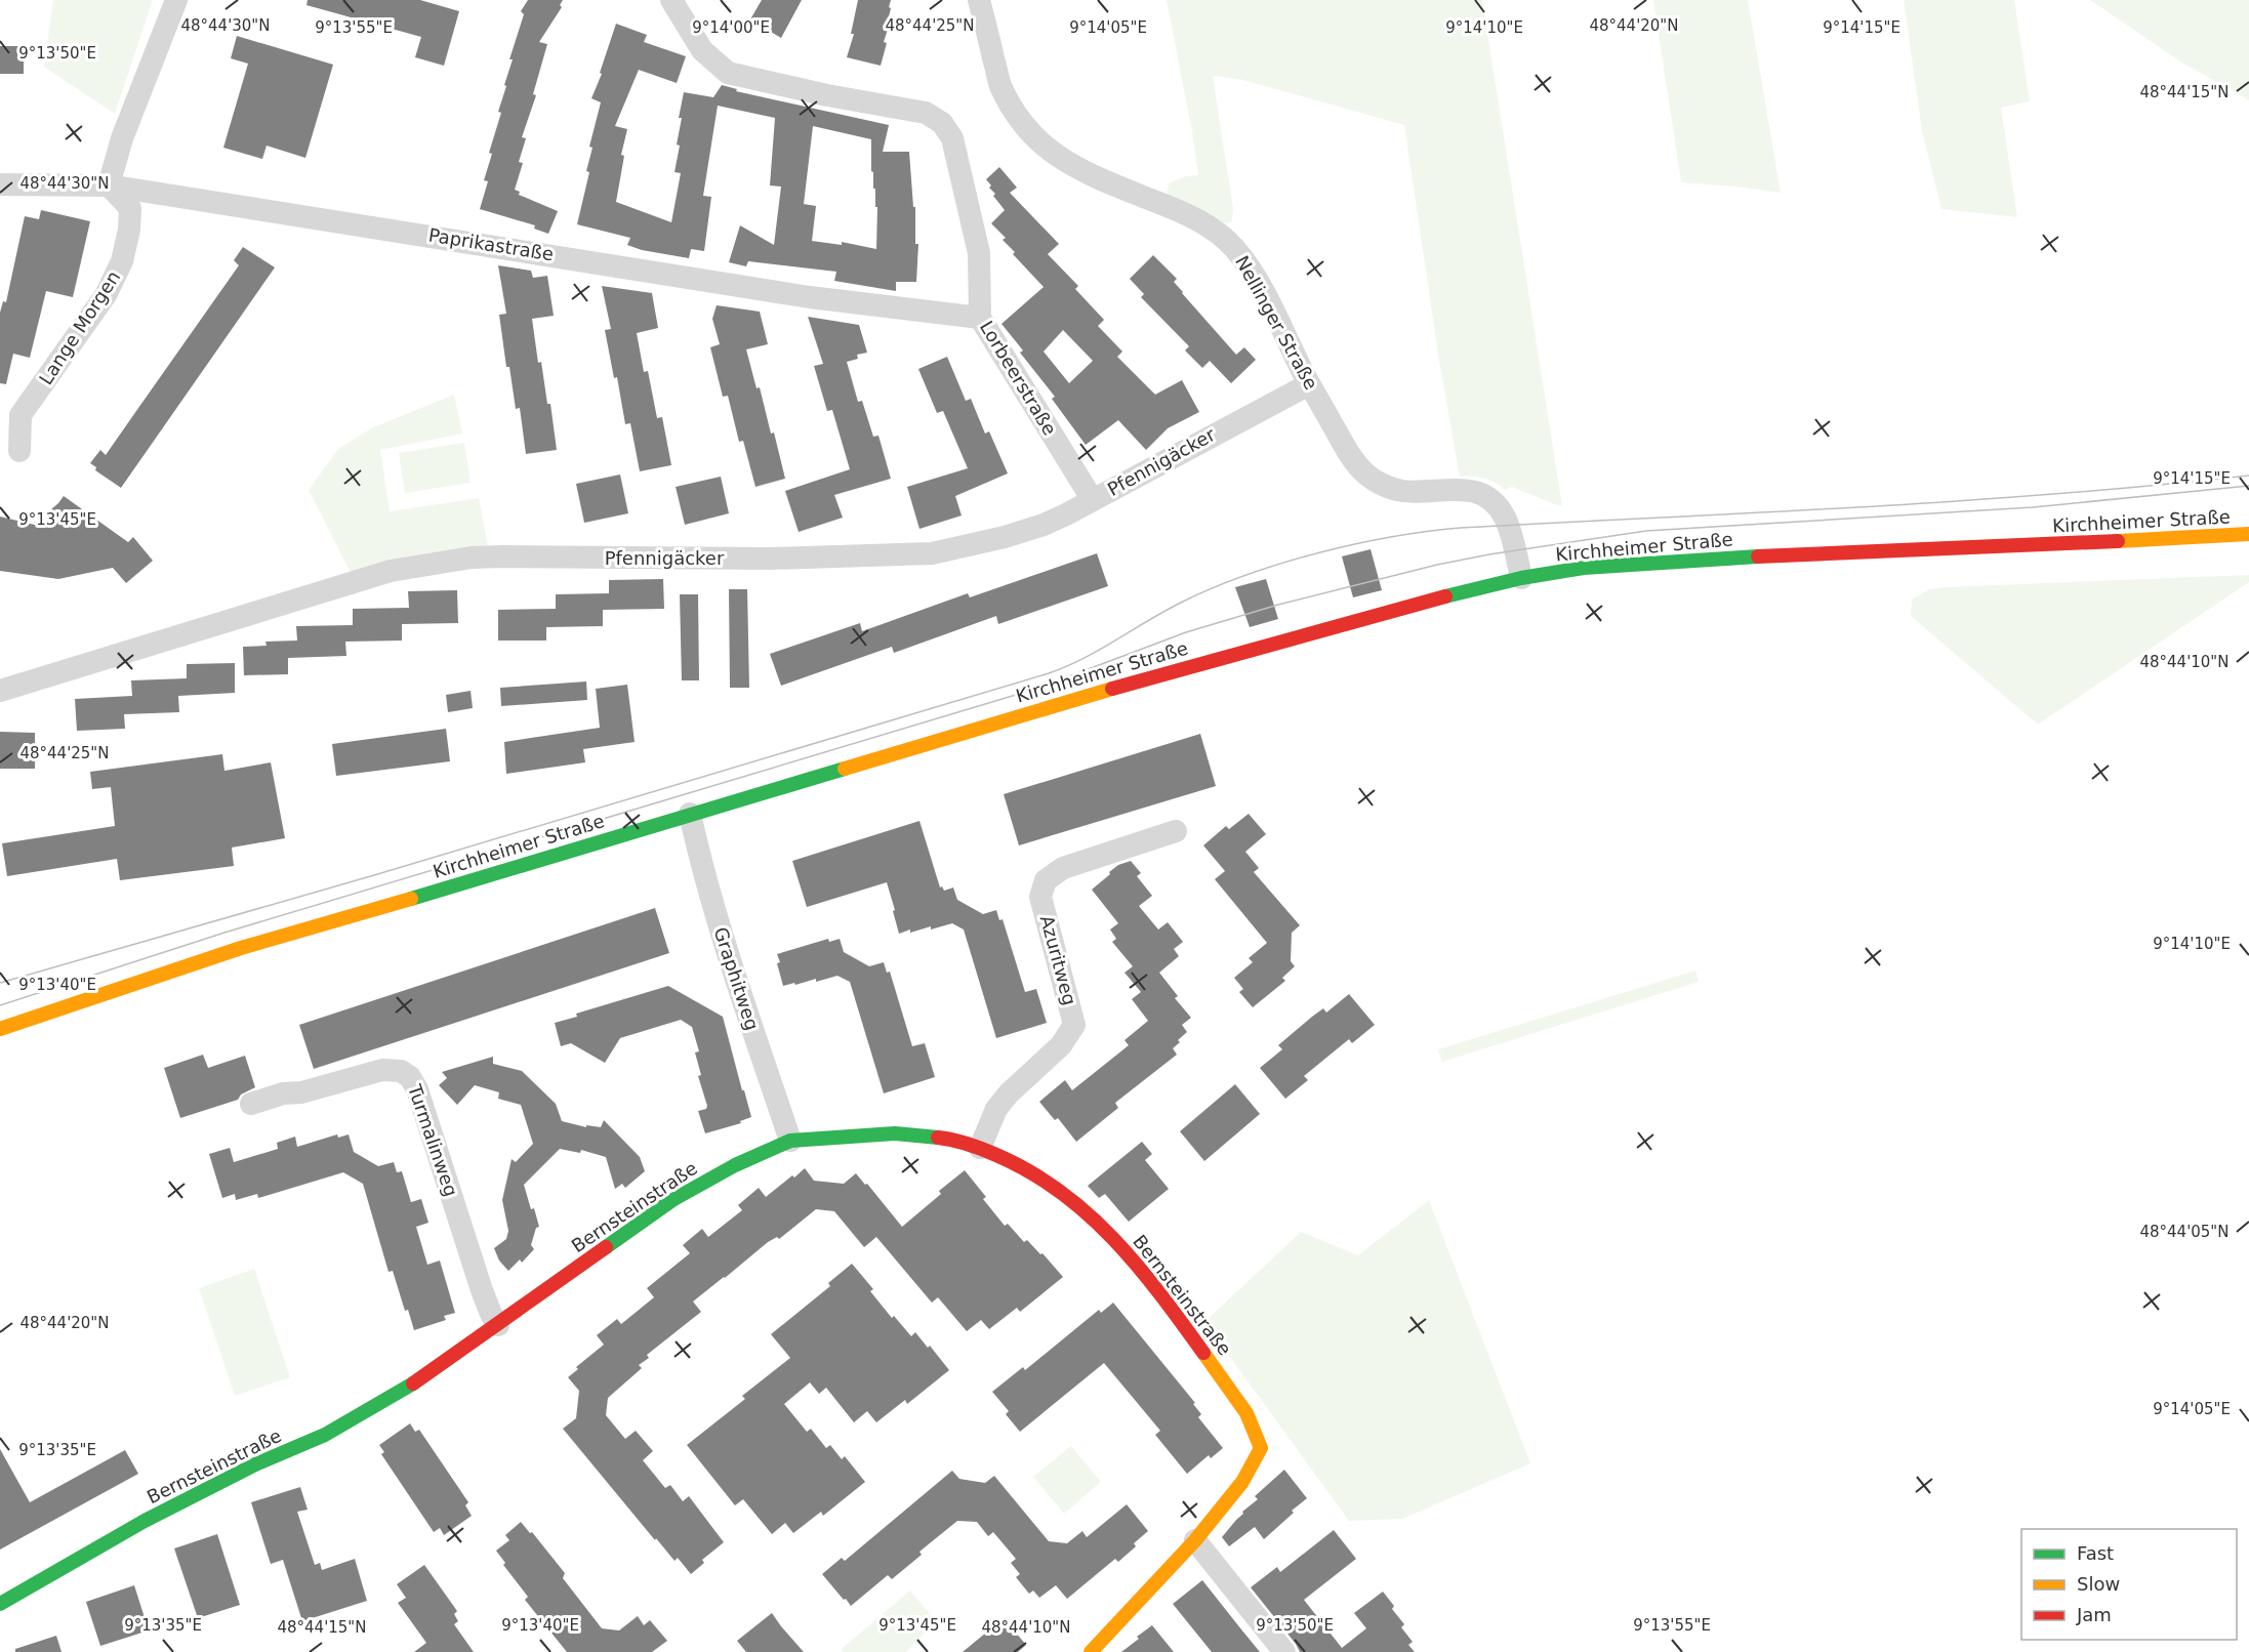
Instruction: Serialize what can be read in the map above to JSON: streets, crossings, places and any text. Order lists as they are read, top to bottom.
{
  "streets": {
    "main road": ["Kirchheimer Straße", "Bernsteinstraße"],
    "street": [
      "Paprikastraße",
      "Nellinger Straße",
      "Lange Morgen",
      "Lorbeerstraße",
      "Pfennigäcker",
      "Azuritweg",
      "Graphitweg",
      "Turmalinweg"
    ]
  },
  "crossings": [
    ["Paprikastraße", "Lange Morgen"],
    ["Paprikastraße", "Lorbeerstraße"],
    ["Nellinger Straße", "Pfennigäcker"],
    ["Nellinger Straße", "Kirchheimer Straße"],
    ["Lorbeerstraße", "Pfennigäcker"],
    ["Kirchheimer Straße", "Graphitweg"],
    ["Azuritweg", "Bernsteinstraße"],
    ["Graphitweg", "Bernsteinstraße"],
    ["Turmalinweg", "Bernsteinstraße"]
  ],
  "legend": ["Fast", "Slow", "Jam"],
  "coordinates": [
    "48°44'30\"N",
    "48°44'25\"N",
    "48°44'20\"N",
    "9°13'55\"E",
    "9°14'15\"E",
    "9°14'00\"E",
    "9°14'05\"E",
    "9°14'10\"E",
    "9°13'50\"E",
    "48°44'15\"N",
    "9°13'45\"E",
    "48°44'10\"N",
    "9°13'40\"E",
    "48°44'05\"N",
    "9°13'35\"E"
  ]
}
